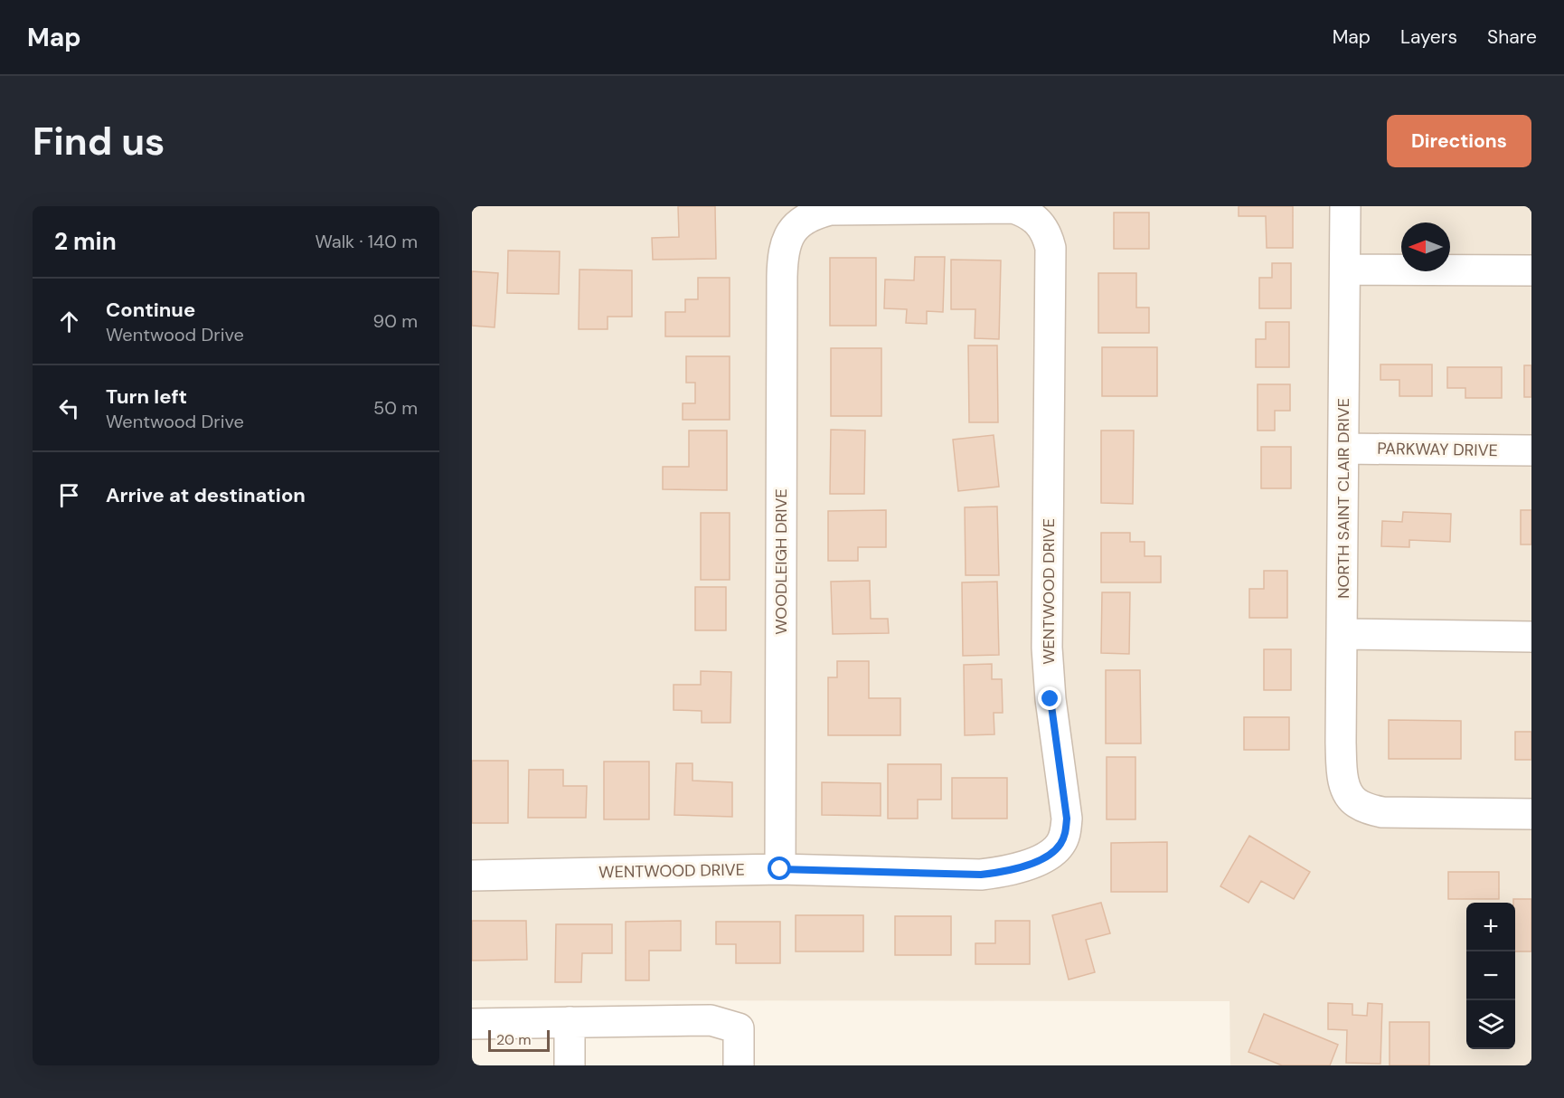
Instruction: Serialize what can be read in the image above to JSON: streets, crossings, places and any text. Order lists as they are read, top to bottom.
{
  "streets": {
    "street": [
      "PARKWAY DRIVE",
      "NORTH SAINT CLAIR DRIVE",
      "WOODLEIGH DRIVE",
      "WENTWOOD DRIVE"
    ]
  },
  "crossings": [
    ["PARKWAY DRIVE", "NORTH SAINT CLAIR DRIVE"],
    ["WOODLEIGH DRIVE", "WENTWOOD DRIVE"]
  ],
  "scale_bar": "20 m",
  "north": "left",
  "page": {
    "header": "Map",
    "nav": ["Map", "Layers", "Share"],
    "buttons": "Directions",
    "title": "Find us",
    "heading": ["2 min", "Walk · 140 m"],
    "list": [
      ["Continue", "Wentwood Drive", "90 m"],
      ["Turn left", "Wentwood Drive", "50 m"],
      "Arrive at destination"
    ],
    "map_buttons": ["+", "−"],
    "scale": "20 m"
  }
}
